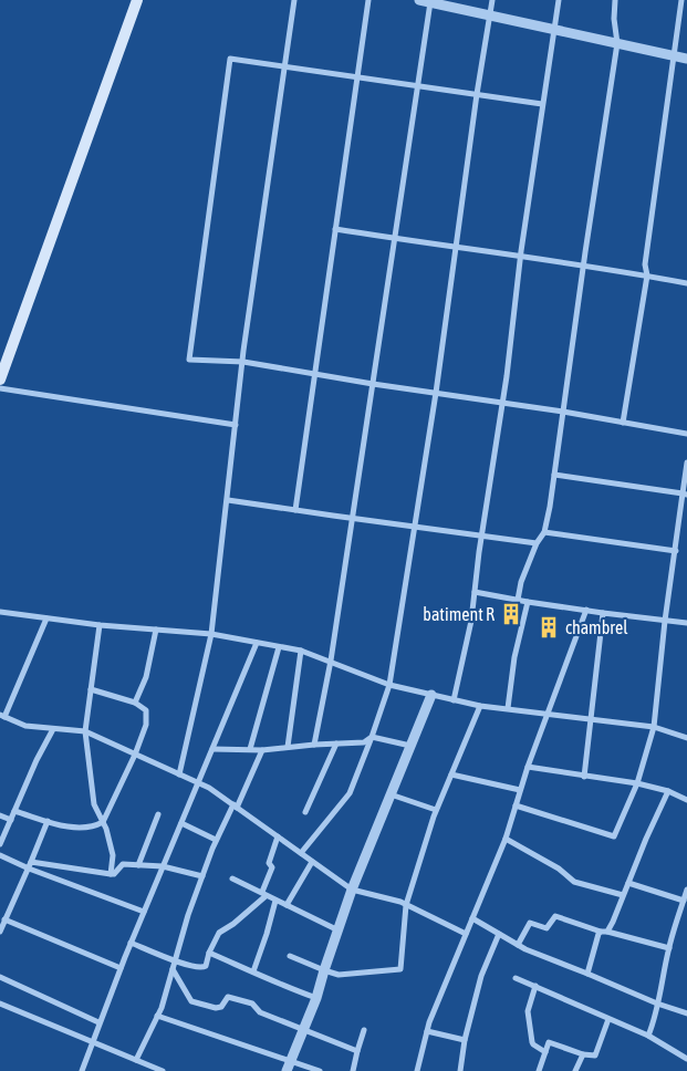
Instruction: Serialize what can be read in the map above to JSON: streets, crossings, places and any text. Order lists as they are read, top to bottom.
{
  "places": {
    "building": ["batiment R", "chambrel"]
  }
}
